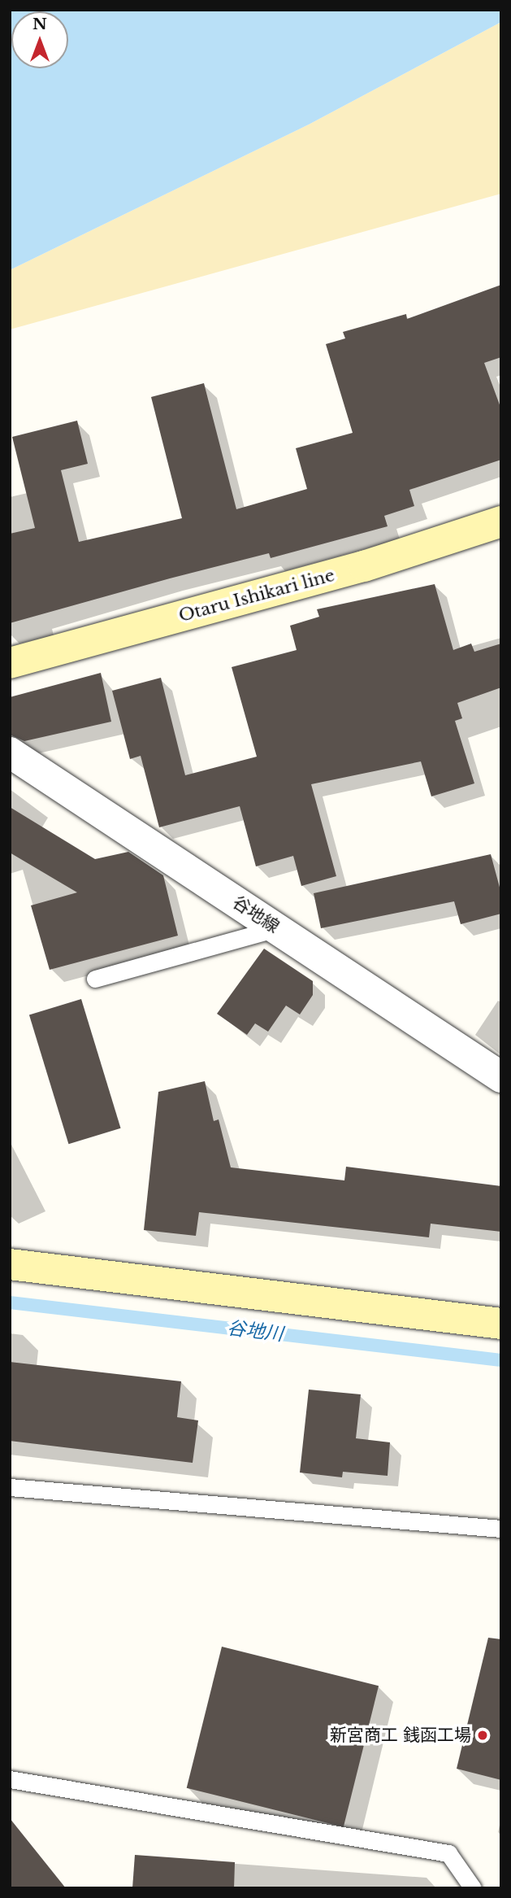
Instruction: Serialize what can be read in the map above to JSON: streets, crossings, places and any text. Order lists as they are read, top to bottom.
{
  "streets": {
    "main road": ["Otaru Ishikari line"],
    "street": ["谷地線"]
  },
  "water": ["谷地川"],
  "places": ["新宮商工 銭函工場"],
  "north": "top"
}
